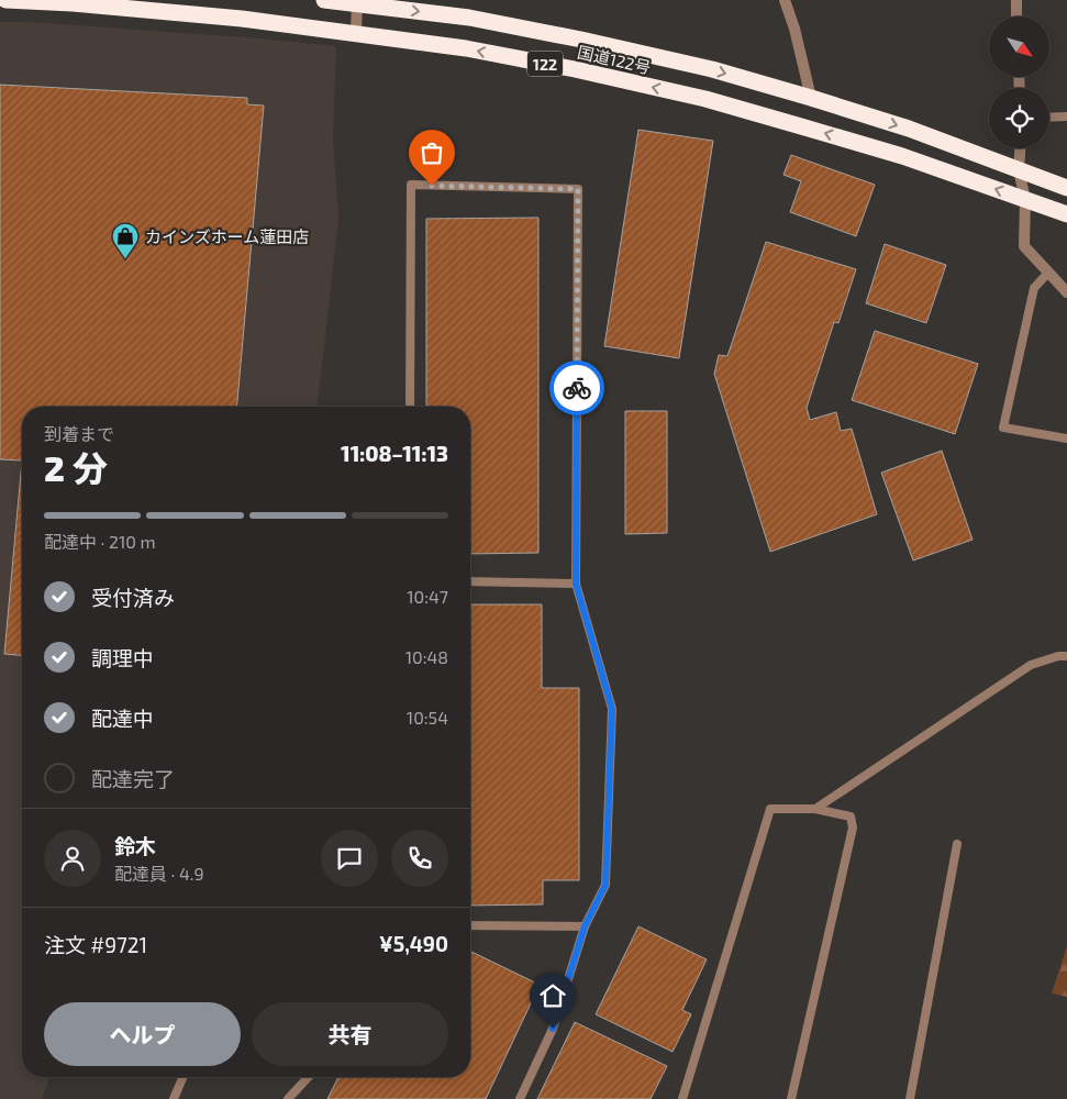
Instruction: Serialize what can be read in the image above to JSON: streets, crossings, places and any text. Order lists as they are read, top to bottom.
{
  "streets": {
    "highway": ["国道122号", "122"]
  },
  "places": {
    "shop": ["カインズホーム蓮田店"]
  },
  "north": "bottom right",
  "page": {
    "heading": ["2 分", "到着まで", "11:08–11:13"],
    "panel": [
      "鈴木",
      "配達員 · 4.9",
      "注文 #9721",
      "¥5,490"
    ],
    "bar": "配達中 · 210 m",
    "list": [
      ["受付済み", "10:47"],
      ["調理中", "10:48"],
      ["配達中", "10:54"],
      "配達完了"
    ],
    "buttons": ["ヘルプ", "共有"]
  }
}
